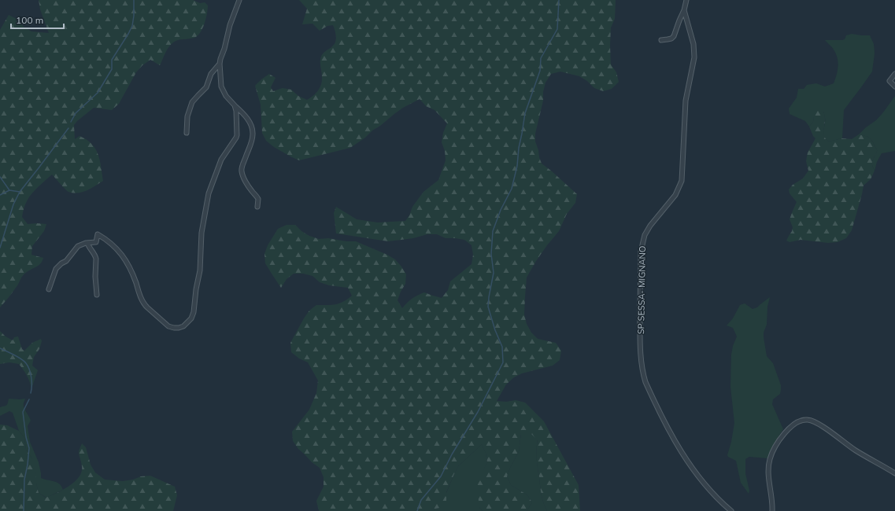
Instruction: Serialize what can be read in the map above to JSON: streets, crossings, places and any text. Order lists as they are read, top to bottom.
{
  "streets": {
    "street": ["SP SESSA- MIGNANO"]
  },
  "scale_bar": "100 m"
}
